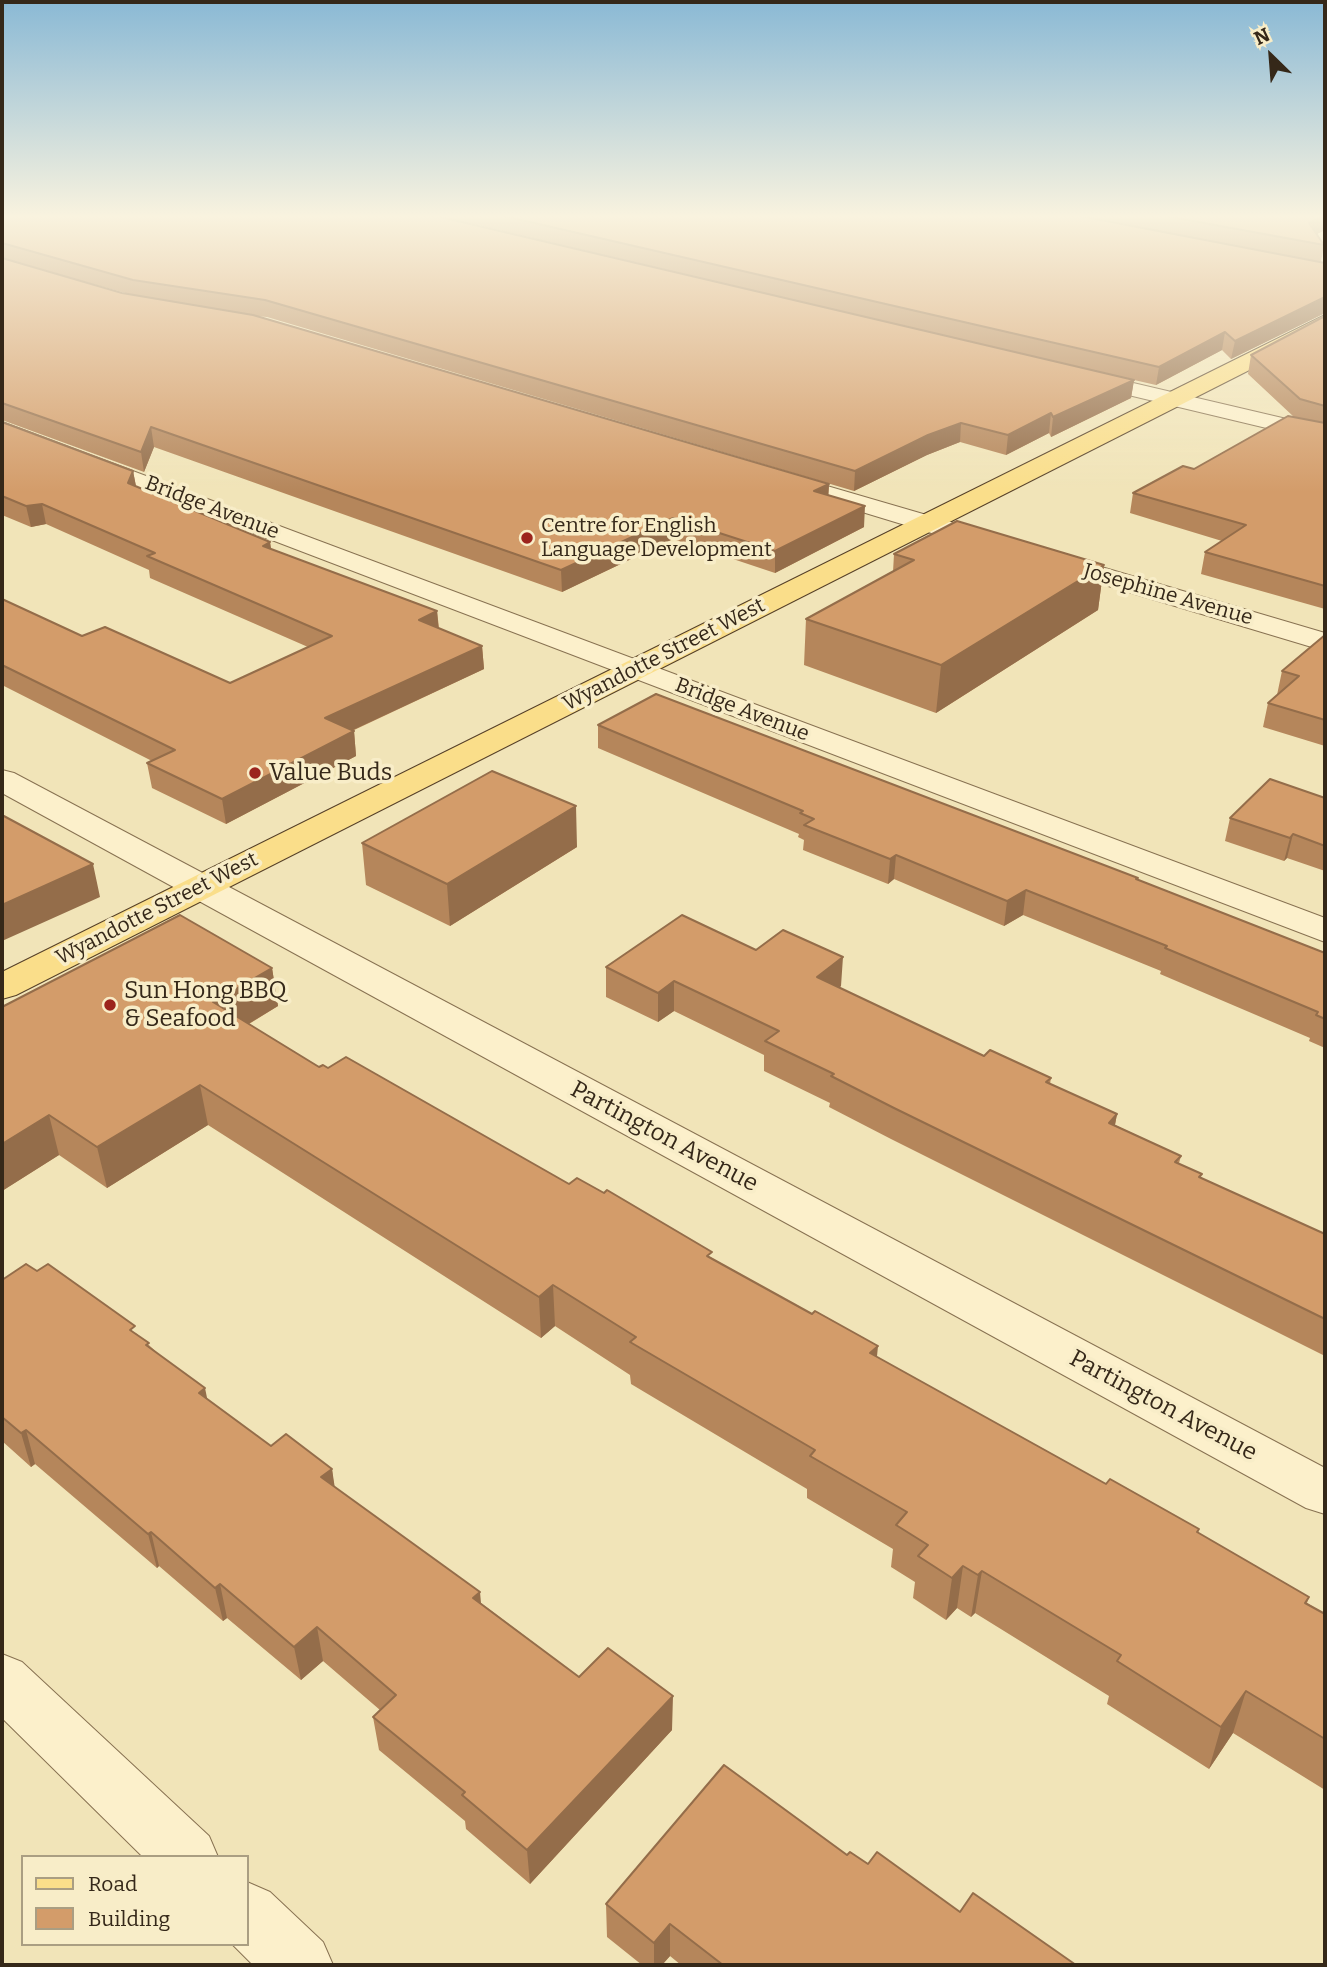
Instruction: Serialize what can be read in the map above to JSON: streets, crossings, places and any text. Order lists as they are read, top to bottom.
{
  "streets": {
    "main road": ["Wyandotte Street West"],
    "street": ["Bridge Avenue", "Josephine Avenue", "Partington Avenue"]
  },
  "crossings": [
    ["Bridge Avenue", "Wyandotte Street West"],
    ["Josephine Avenue", "Wyandotte Street West"],
    ["Wyandotte Street West", "Partington Avenue"]
  ],
  "places": ["Centre for English Language Development", "Value Buds", "Sun Hong BBQ & Seafood"],
  "legend": ["Road", "Building"],
  "north": "top left"
}
